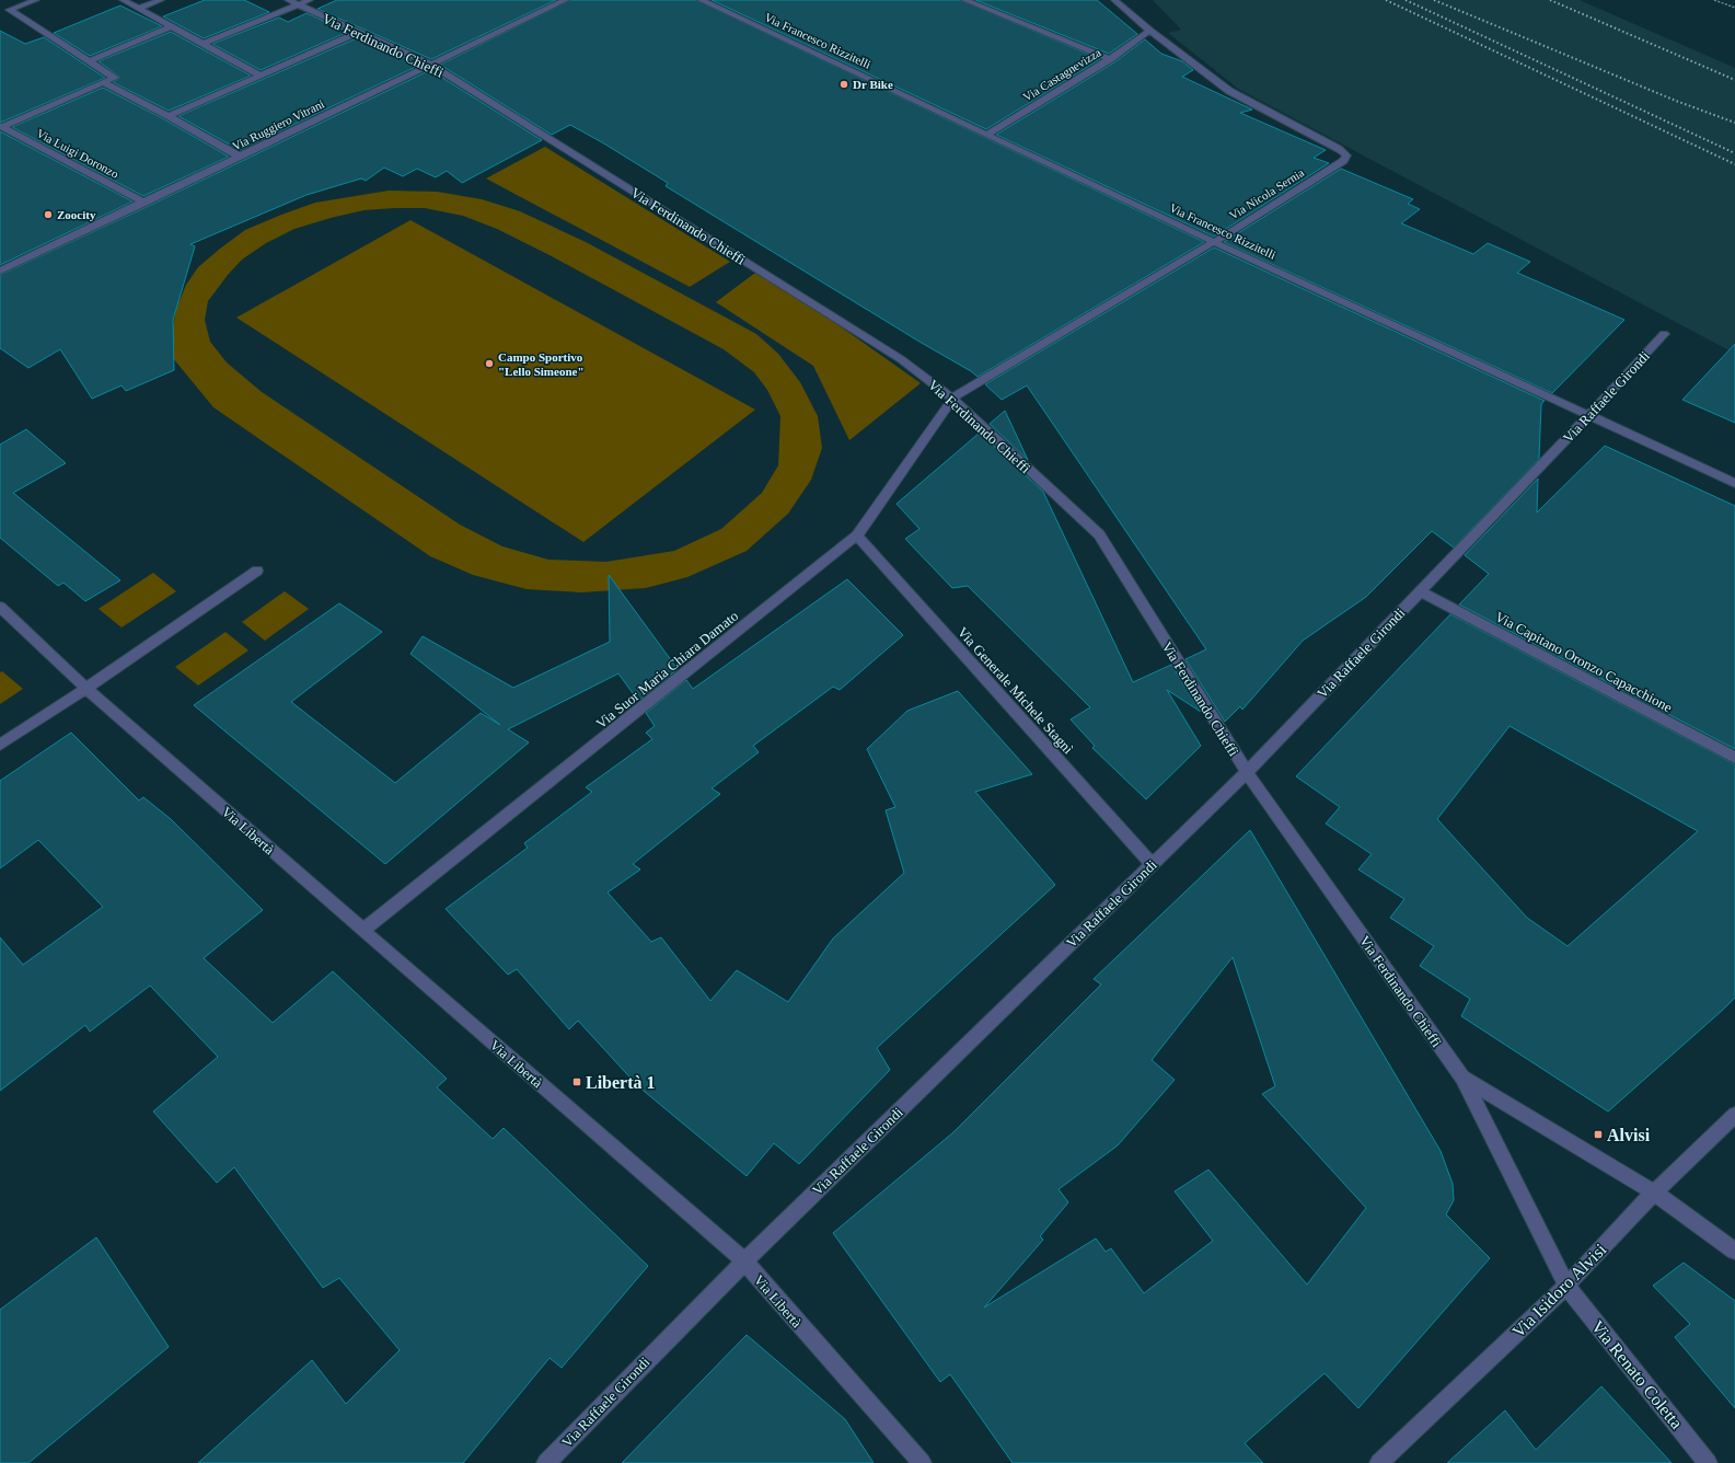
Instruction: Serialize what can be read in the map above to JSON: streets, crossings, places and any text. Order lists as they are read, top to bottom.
{
  "streets": {
    "street": [
      "Via Francesco Rizzitelli",
      "Via Ferdinando Chieffi",
      "Via Castagnevizza",
      "Via Ruggiero Vitrani",
      "Via Luigi Doronzo",
      "Via Nicola Sernia",
      "Via Raffaele Girondi",
      "Via Capitano Oronzo Capacchione",
      "Via Suor Maria Chiara Damato",
      "Via Generale Michele Stagnì",
      "Via Libertà",
      "Via Isidoro Alvisi",
      "Via Renato Coletta"
    ]
  },
  "crossings": [
    ["Via Francesco Rizzitelli", "Via Castagnevizza"],
    ["Via Francesco Rizzitelli", "Via Nicola Sernia"],
    ["Via Francesco Rizzitelli", "Via Raffaele Girondi"],
    ["Via Ferdinando Chieffi", "Via Ruggiero Vitrani"],
    ["Via Ferdinando Chieffi", "Via Nicola Sernia"],
    ["Via Ferdinando Chieffi", "Via Raffaele Girondi"],
    ["Via Ferdinando Chieffi", "Via Suor Maria Chiara Damato"],
    ["Via Ferdinando Chieffi", "Via Isidoro Alvisi"],
    ["Via Ferdinando Chieffi", "Via Renato Coletta"],
    ["Via Castagnevizza", "Via Nicola Sernia"],
    ["Via Ruggiero Vitrani", "Via Luigi Doronzo"],
    ["Via Nicola Sernia", "Via Suor Maria Chiara Damato"],
    ["Via Raffaele Girondi", "Via Capitano Oronzo Capacchione"],
    ["Via Raffaele Girondi", "Via Generale Michele Stagnì"],
    ["Via Raffaele Girondi", "Via Libertà"],
    ["Via Suor Maria Chiara Damato", "Via Generale Michele Stagnì"],
    ["Via Suor Maria Chiara Damato", "Via Libertà"],
    ["Via Isidoro Alvisi", "Via Renato Coletta"]
  ],
  "places": {
    "other": ["Dr Bike", "Zoocity", "Campo Sportivo \"Lello Simeone\""],
    "transit": ["Libertà 1", "Alvisi"]
  }
}
